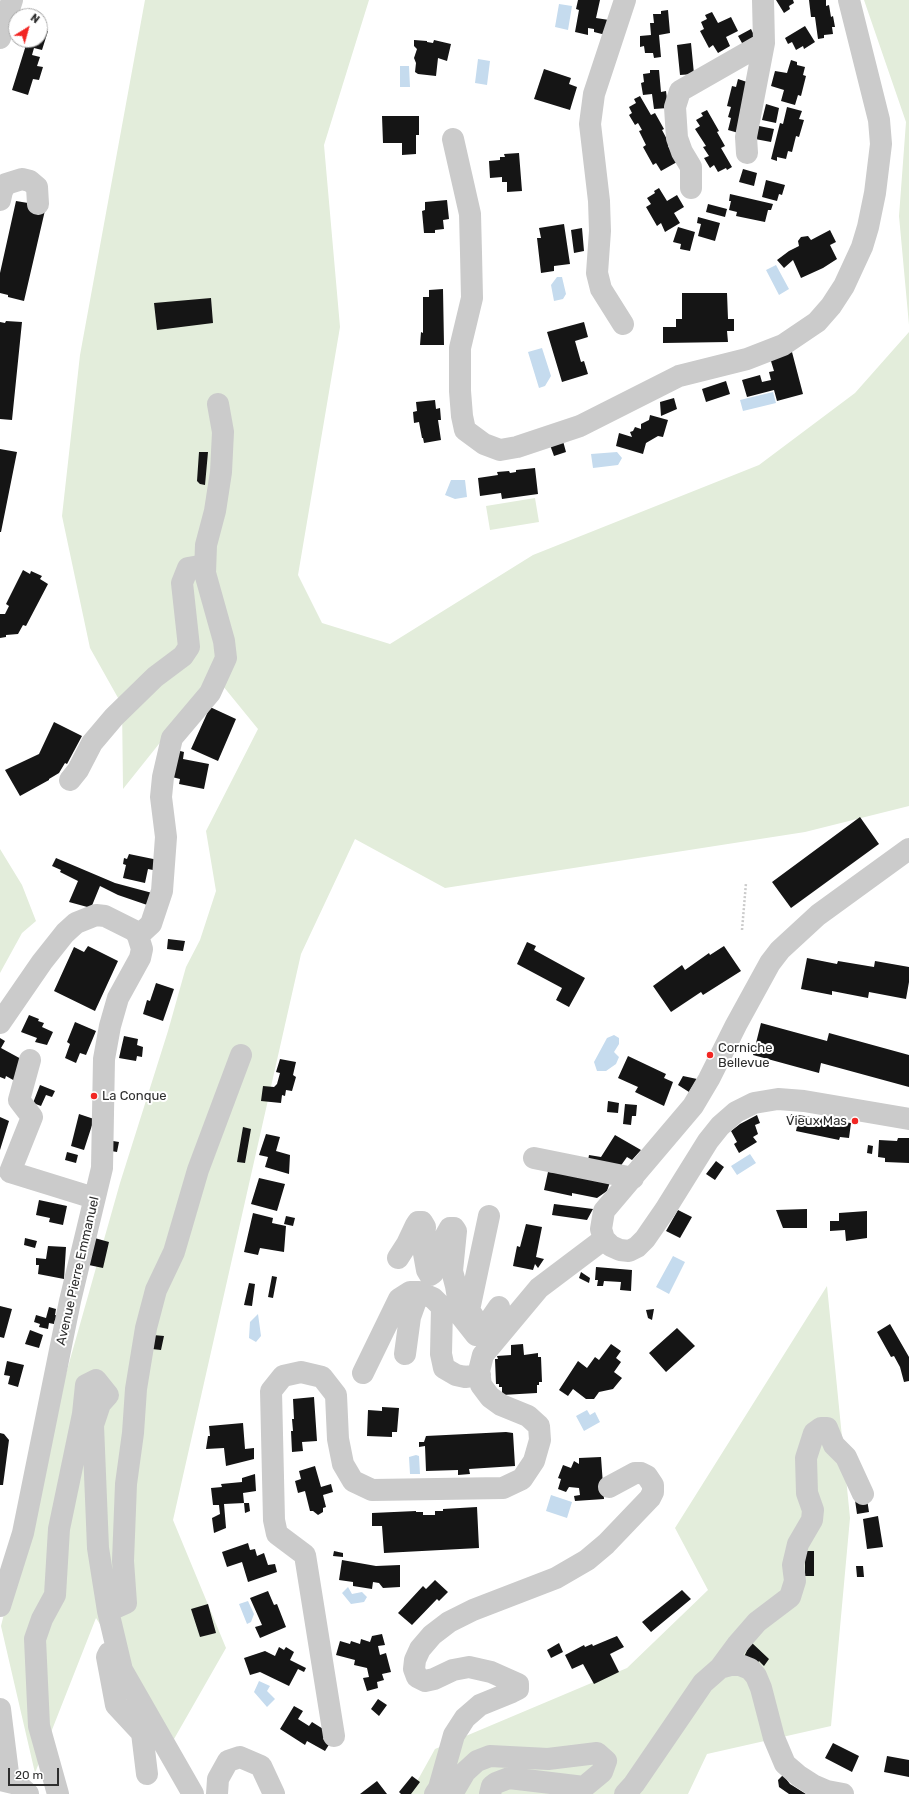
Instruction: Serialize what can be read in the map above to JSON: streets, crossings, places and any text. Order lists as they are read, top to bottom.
{
  "streets": {
    "street": ["Avenue Pierre Emmanuel"]
  },
  "places": ["Corniche Bellevue", "La Conque", "Vieux Mas"],
  "scale_bar": "20 m",
  "north": "top right"
}
